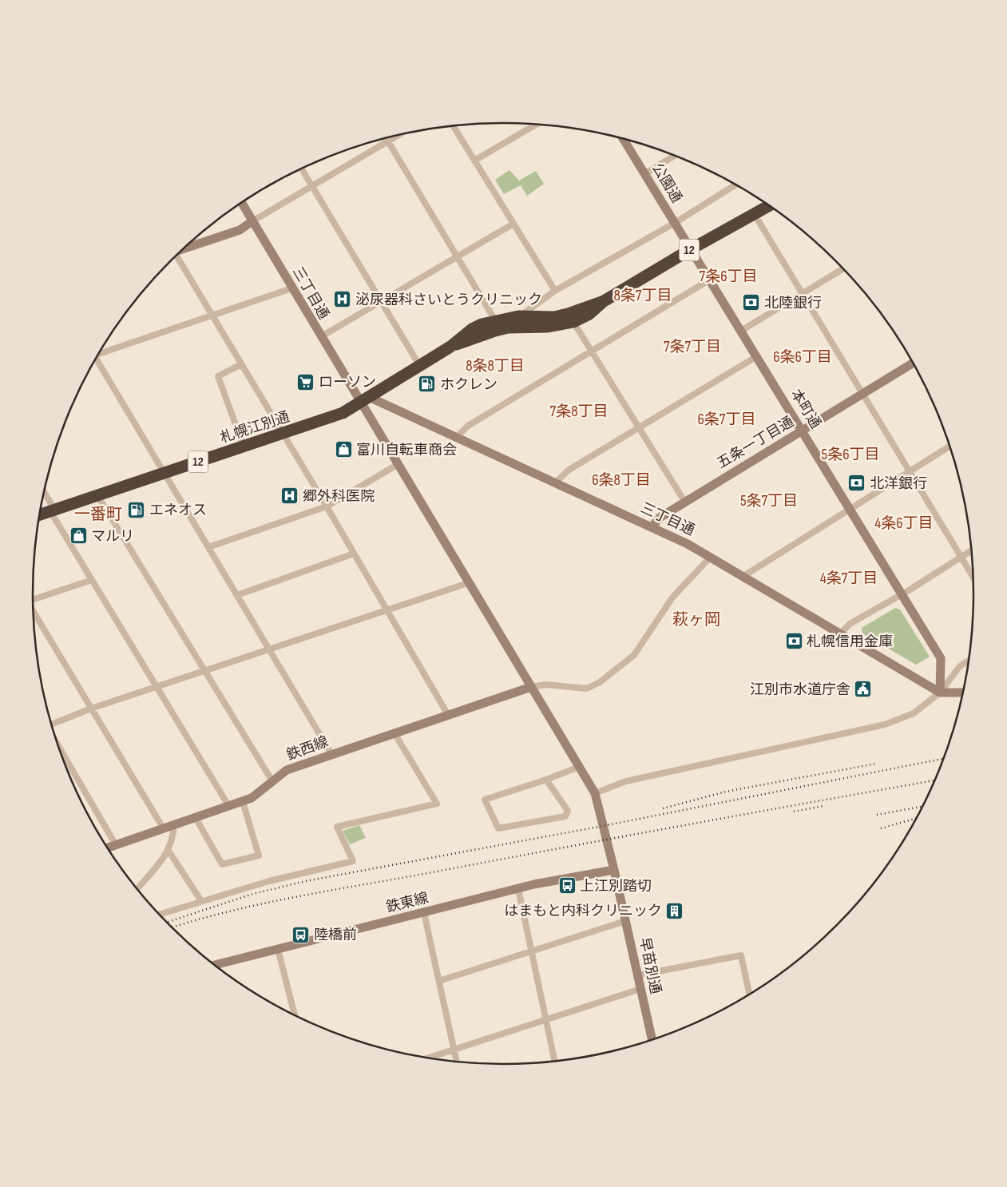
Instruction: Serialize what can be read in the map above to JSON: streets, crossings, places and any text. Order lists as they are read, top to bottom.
{
  "streets": {
    "highway": ["12", "札幌江別通"],
    "street": [
      "公園通",
      "三丁目通",
      "本町通",
      "五条一丁目通",
      "鉄西線",
      "鉄東線",
      "早苗別通"
    ]
  },
  "crossings": [
    ["公園通", "本町通"],
    ["公園通", "札幌江別通"],
    ["三丁目通", "本町通"],
    ["三丁目通", "札幌江別通"],
    ["三丁目通", "五条一丁目通"],
    ["三丁目通", "早苗別通"],
    ["本町通", "札幌江別通"],
    ["本町通", "五条一丁目通"],
    ["札幌江別通", "早苗別通"],
    ["鉄西線", "早苗別通"],
    ["鉄東線", "早苗別通"]
  ],
  "districts": [
    "7条6丁目",
    "8条7丁目",
    "7条7丁目",
    "6条6丁目",
    "8条8丁目",
    "7条8丁目",
    "6条7丁目",
    "5条6丁目",
    "6条8丁目",
    "5条7丁目",
    "一番町",
    "4条6丁目",
    "4条7丁目",
    "萩ヶ岡"
  ],
  "places": {
    "hospital": ["泌尿器科さいとうクリニック", "郷外科医院"],
    "bank": ["北陸銀行", "北洋銀行", "札幌信用金庫"],
    "supermarket": ["ローソン"],
    "fuel station": ["ホクレン", "エネオス"],
    "shop": ["富川自転車商会", "マルリ"],
    "public building": ["江別市水道庁舎"],
    "bus stop": ["上江別踏切", "陸橋前"],
    "building": ["はまもと内科クリニック"]
  }
}
